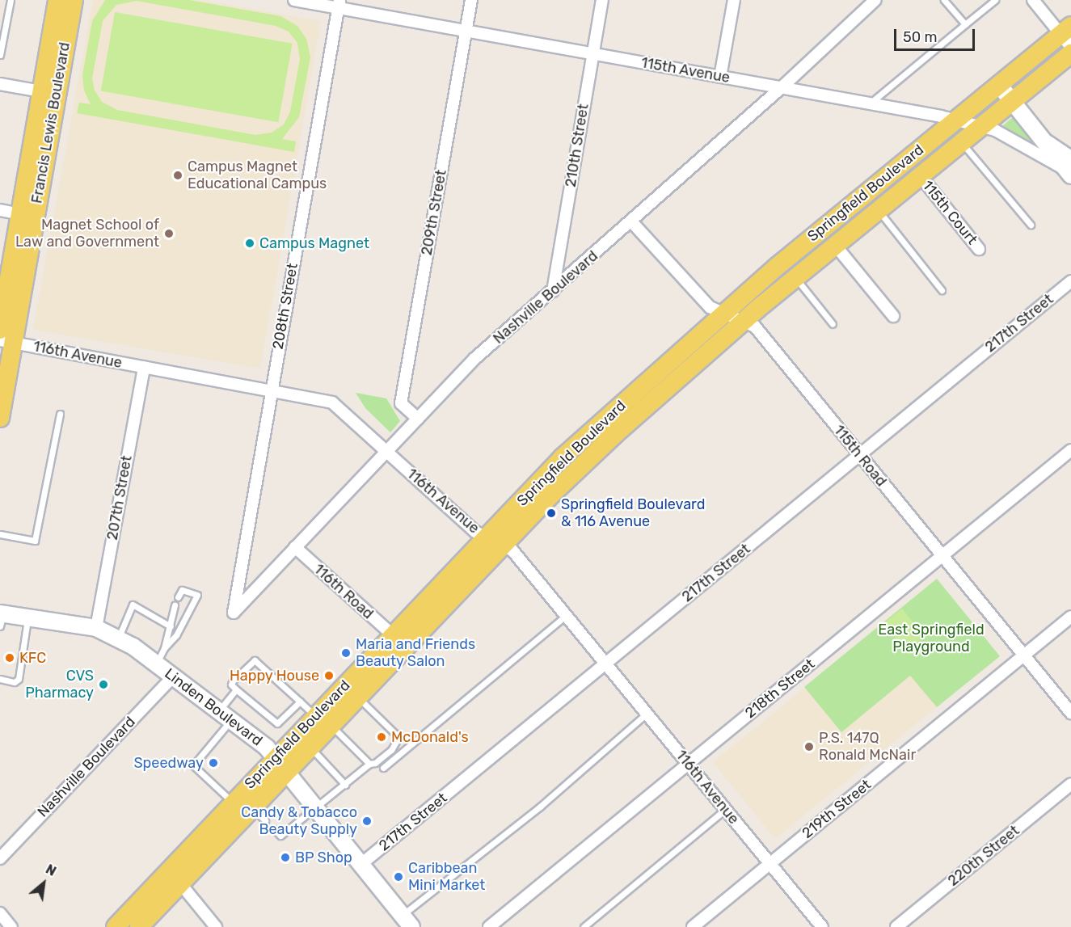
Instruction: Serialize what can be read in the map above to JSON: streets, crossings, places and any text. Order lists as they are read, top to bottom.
{
  "streets": {
    "main road": [
      "115th Avenue",
      "Francis Lewis Boulevard",
      "Springfield Boulevard",
      "Linden Boulevard"
    ],
    "street": [
      "210th Street",
      "209th Street",
      "115th Court",
      "Nashville Boulevard",
      "208th Street",
      "217th Street",
      "116th Avenue",
      "115th Road",
      "207th Street",
      "116th Road",
      "218th Street",
      "219th Street",
      "220th Street"
    ]
  },
  "crossings": [
    ["115th Avenue", "210th Street"],
    ["115th Avenue", "Springfield Boulevard"],
    ["115th Avenue", "209th Street"],
    ["115th Avenue", "Nashville Boulevard"],
    ["115th Avenue", "208th Street"],
    ["Francis Lewis Boulevard", "116th Avenue"],
    ["210th Street", "Nashville Boulevard"],
    ["Springfield Boulevard", "115th Court"],
    ["Springfield Boulevard", "116th Avenue"],
    ["Springfield Boulevard", "115th Road"],
    ["Springfield Boulevard", "116th Road"],
    ["Springfield Boulevard", "Linden Boulevard"],
    ["209th Street", "Nashville Boulevard"],
    ["Nashville Boulevard", "208th Street"],
    ["Nashville Boulevard", "116th Avenue"],
    ["Nashville Boulevard", "115th Road"],
    ["Nashville Boulevard", "116th Road"],
    ["Nashville Boulevard", "Linden Boulevard"],
    ["208th Street", "116th Avenue"],
    ["217th Street", "116th Avenue"],
    ["217th Street", "115th Road"],
    ["217th Street", "Linden Boulevard"],
    ["116th Avenue", "207th Street"],
    ["116th Avenue", "218th Street"],
    ["116th Avenue", "219th Street"],
    ["115th Road", "218th Street"],
    ["115th Road", "219th Street"],
    ["207th Street", "Linden Boulevard"]
  ],
  "parks": ["East Springfield Playground"],
  "places": [
    "Campus Magnet Educational Campus",
    "Magnet School of Law and Government",
    "Campus Magnet",
    "Springfield Boulevard & 116 Avenue",
    "Maria and Friends Beauty Salon",
    "KFC",
    "Happy House",
    "CVS Pharmacy",
    "McDonald's",
    "P.S. 147Q Ronald McNair",
    "Speedway",
    "Candy & Tobacco Beauty Supply",
    "BP Shop",
    "Caribbean Mini Market"
  ],
  "scale_bar": "50 m",
  "north": "top right"
}
